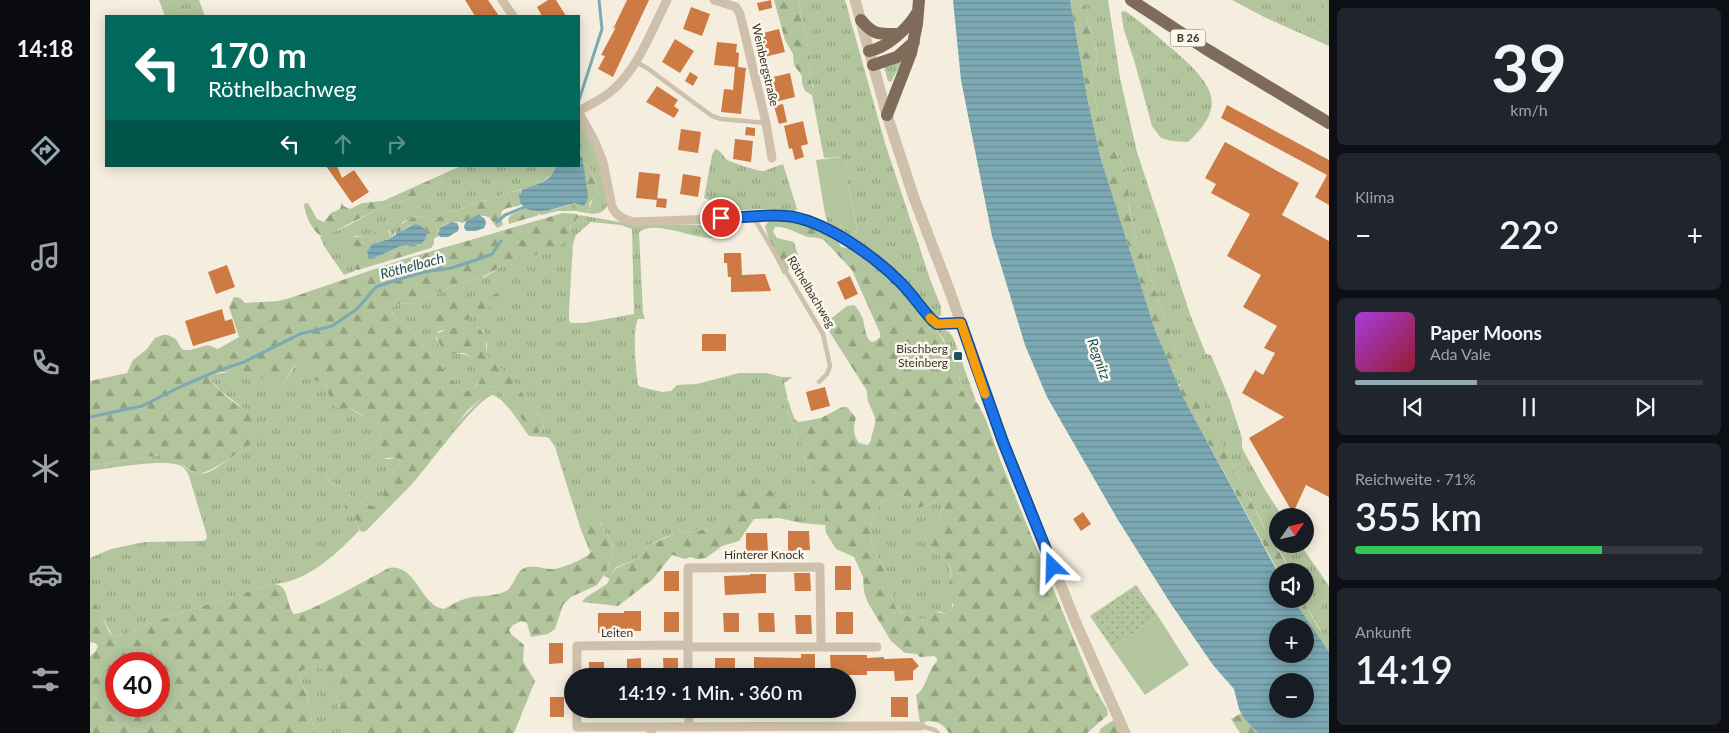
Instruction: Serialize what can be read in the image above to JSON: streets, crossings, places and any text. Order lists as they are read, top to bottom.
{
  "streets": {
    "main road": ["B 26"],
    "street": ["Weinbergstraße", "Hinterer Knock", "Leiten"],
    "lane": ["Röthelbachweg"]
  },
  "crossings": [
    ["Hinterer Knock", "Leiten"]
  ],
  "water": ["Röthelbach", "Regnitz"],
  "places": {
    "transit": ["Bischberg Steinberg"]
  },
  "north": "top right",
  "page": {
    "tabs": "14:18",
    "tile": [
      ["39", "km/h"],
      "Klima",
      ["Reichweite · 71%", "355 km"],
      ["Ankunft", "14:19"]
    ],
    "turn": ["170 m", "Röthelbachweg"],
    "heat": ["−", "22°", "+"],
    "song": ["Paper Moons", "Ada Vale"],
    "map_buttons": ["+", "−"],
    "limit": "40",
    "trip": "14:19 · 1 Min. · 360 m"
  }
}
